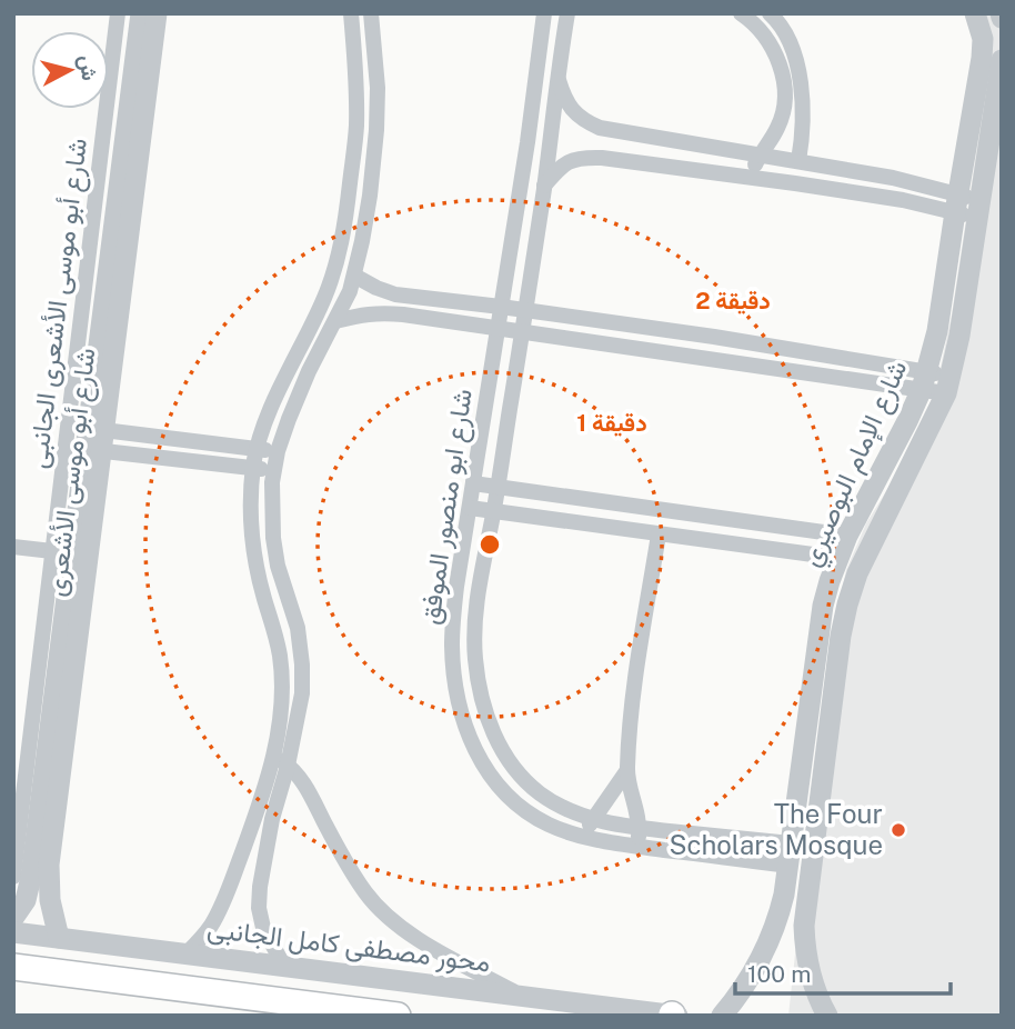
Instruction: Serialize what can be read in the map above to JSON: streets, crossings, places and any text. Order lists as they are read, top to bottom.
{
  "streets": {
    "street": [
      "شارع أبو موسى الأشعرى الجانبى",
      "شارع الإمام البوصيري",
      "شارع أبو موسى الأشعرى",
      "شارع ابو منصور الموفق",
      "محور مصطفى كامل الجانبى"
    ]
  },
  "crossings": [
    ["شارع الإمام البوصيري", "شارع ابو منصور الموفق"],
    ["شارع أبو موسى الأشعرى", "محور مصطفى كامل الجانبى"]
  ],
  "places": ["The Four Scholars Mosque"],
  "scale_bar": "100 m",
  "north": "right",
  "rings": ["2 دقيقة", "1 دقيقة"]
}
